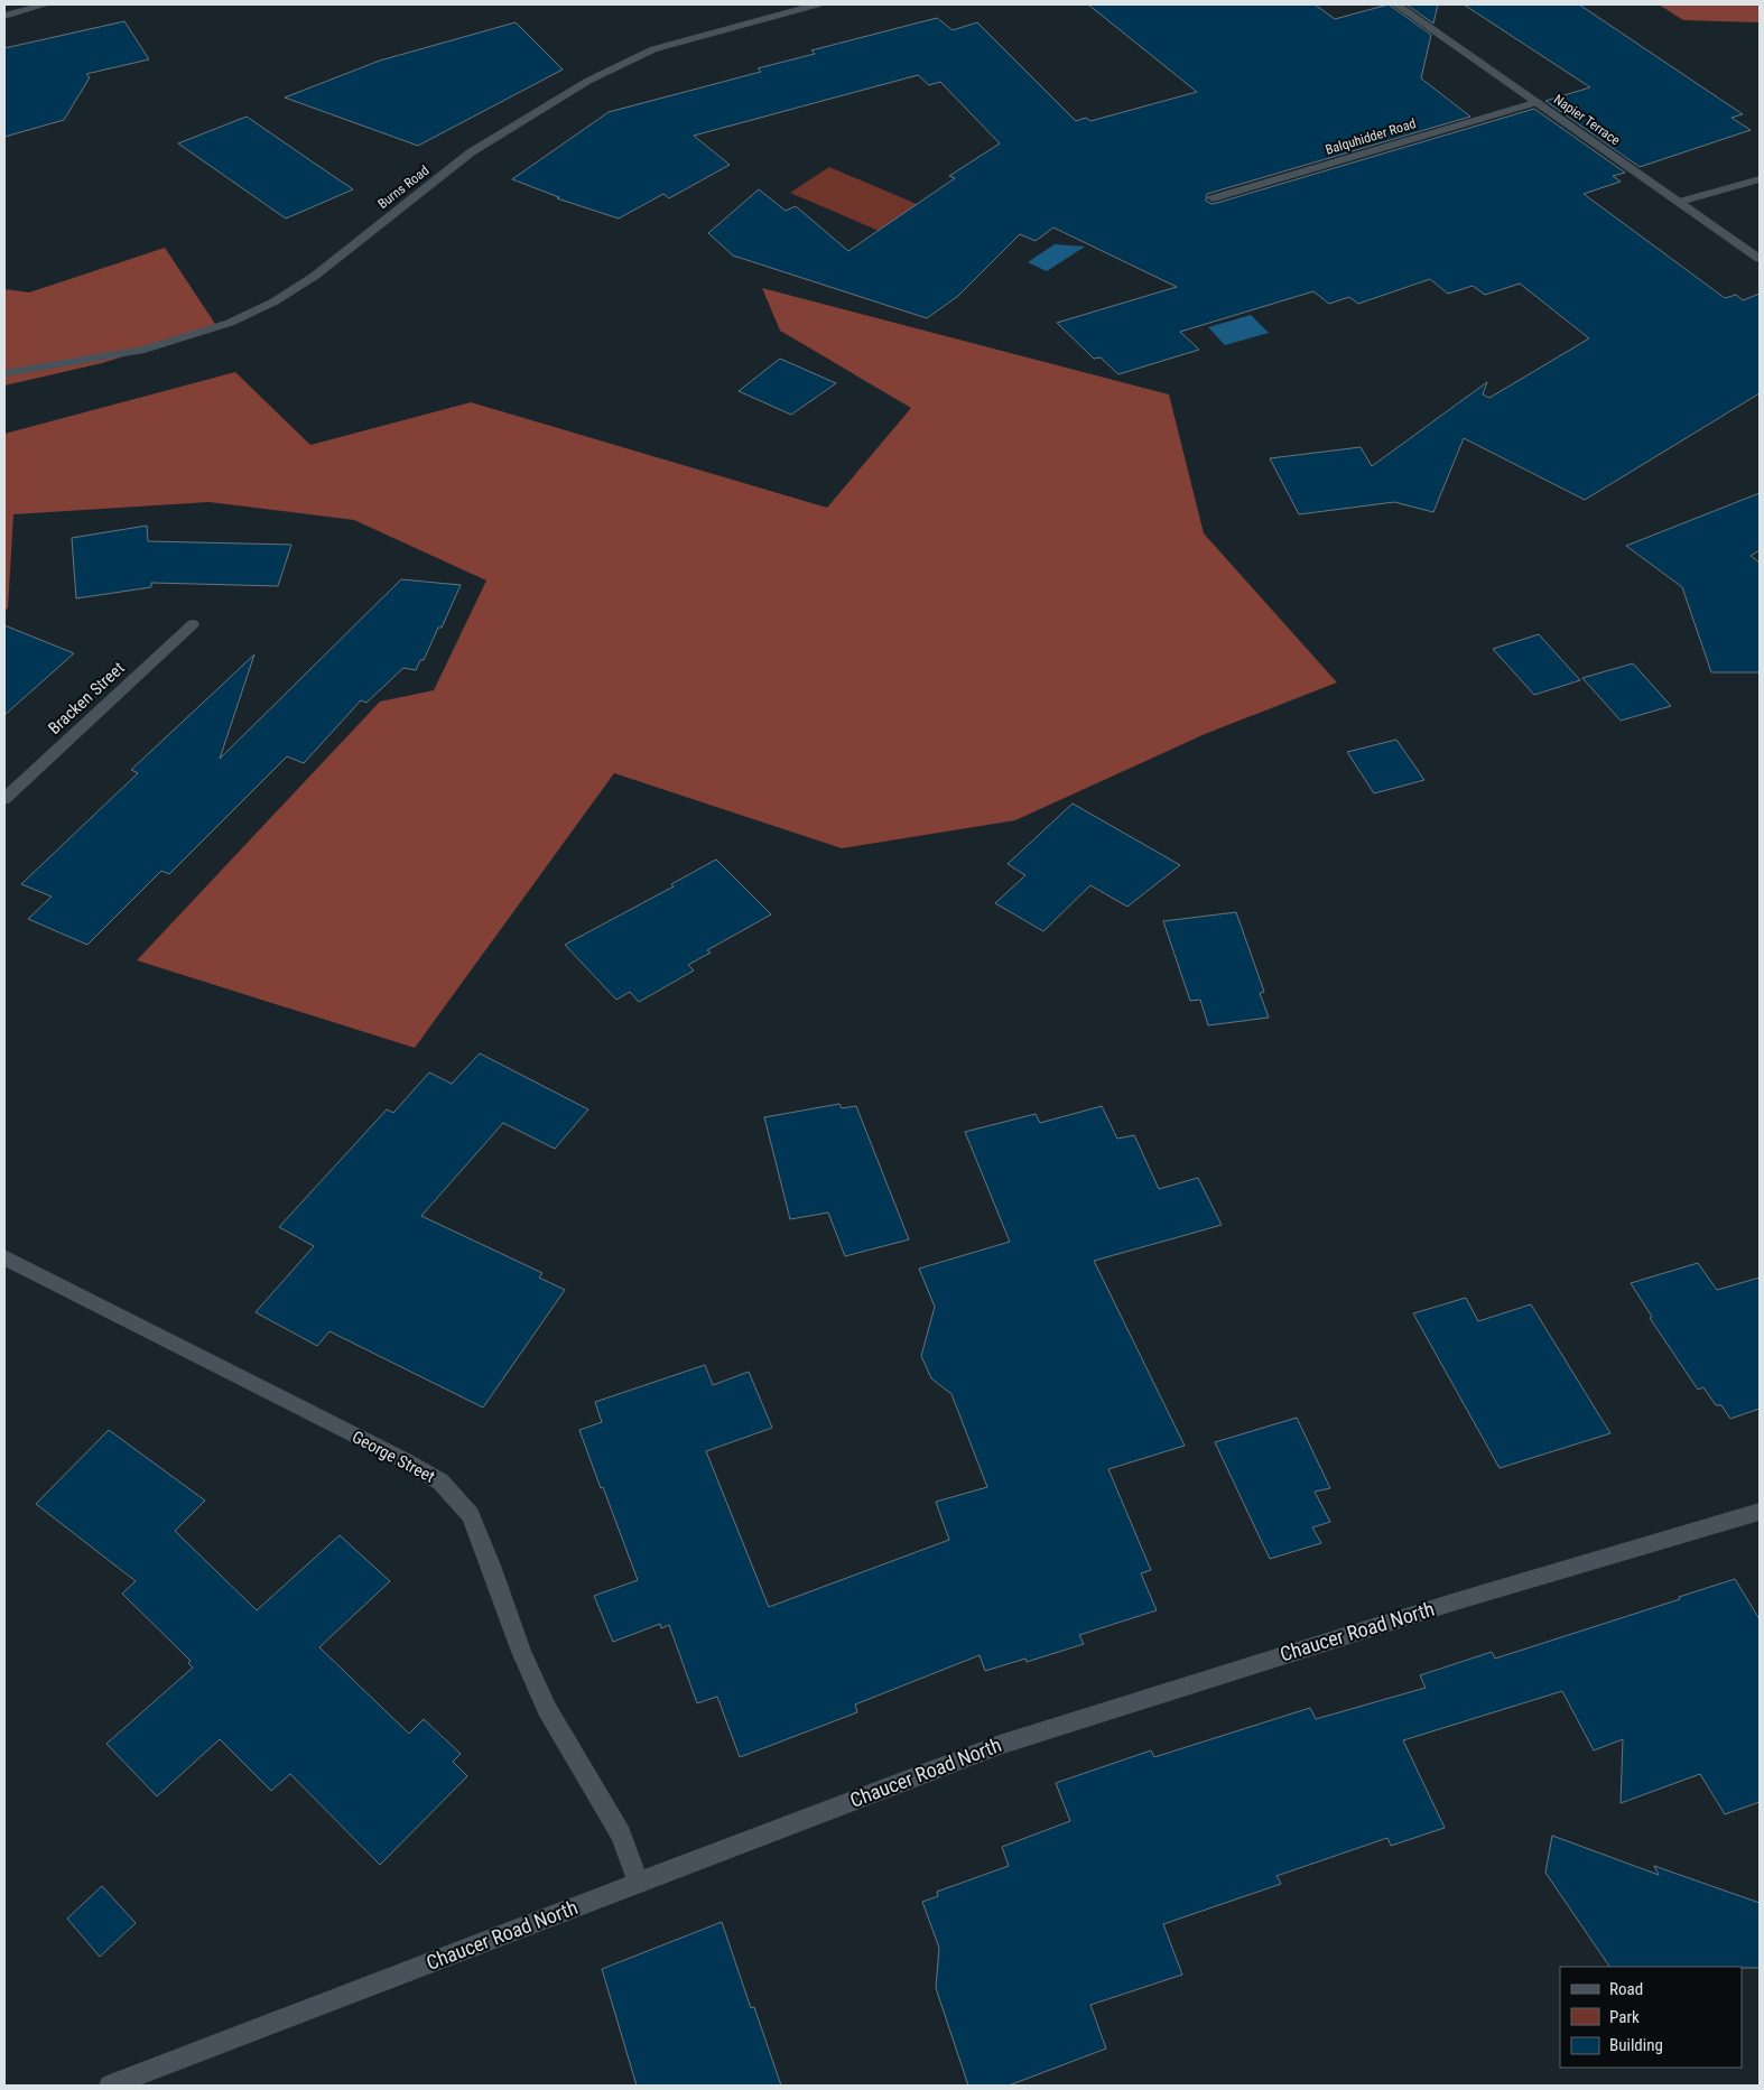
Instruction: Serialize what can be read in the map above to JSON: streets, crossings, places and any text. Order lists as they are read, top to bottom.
{
  "streets": {
    "street": [
      "Napier Terrace",
      "Balquhidder Road",
      "Burns Road",
      "Bracken Street",
      "George Street",
      "Chaucer Road North"
    ]
  },
  "crossings": [
    ["Napier Terrace", "Balquhidder Road"],
    ["George Street", "Chaucer Road North"]
  ],
  "legend": ["Road", "Park", "Building"]
}
